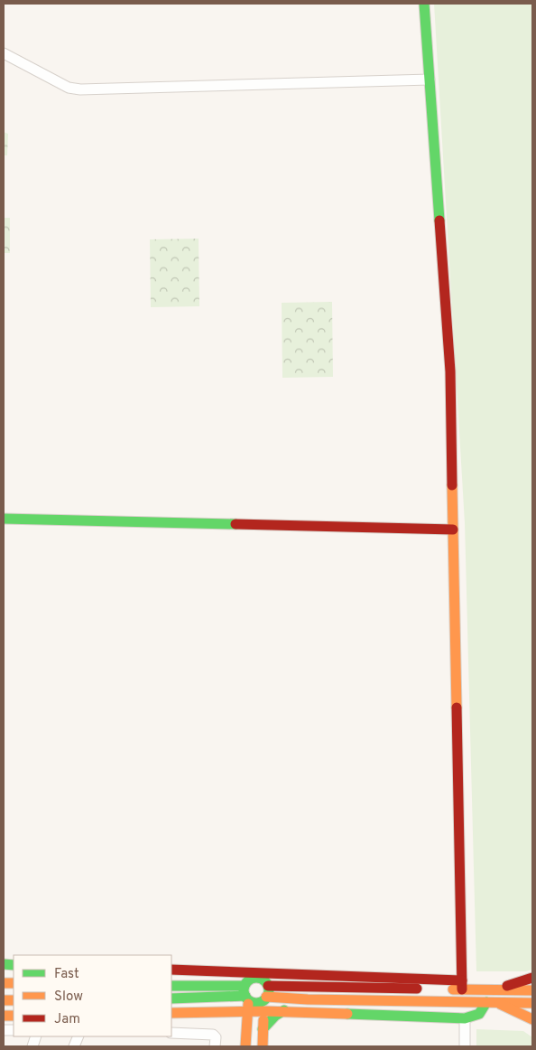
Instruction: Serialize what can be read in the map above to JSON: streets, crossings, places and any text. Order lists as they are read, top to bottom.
{
  "legend": ["Fast", "Slow", "Jam"]
}
